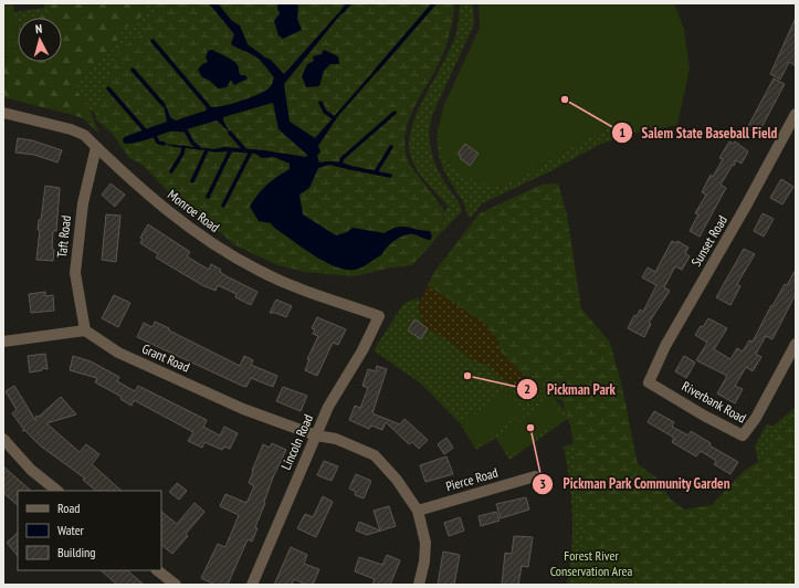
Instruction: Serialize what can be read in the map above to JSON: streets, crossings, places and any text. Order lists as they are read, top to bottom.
{
  "streets": {
    "street": [
      "Monroe Road",
      "Taft Road",
      "Sunset Road",
      "Grant Road",
      "Riverbank Road",
      "Lincoln Road",
      "Pierce Road"
    ]
  },
  "crossings": [
    ["Monroe Road", "Taft Road"],
    ["Monroe Road", "Lincoln Road"],
    ["Taft Road", "Grant Road"],
    ["Sunset Road", "Riverbank Road"],
    ["Grant Road", "Lincoln Road"],
    ["Grant Road", "Pierce Road"]
  ],
  "parks": ["Forest River Conservation Area"],
  "places": ["Salem State Baseball Field", "Pickman Park", "Pickman Park Community Garden"],
  "legend": ["Road", "Water", "Building"],
  "north": "top"
}
